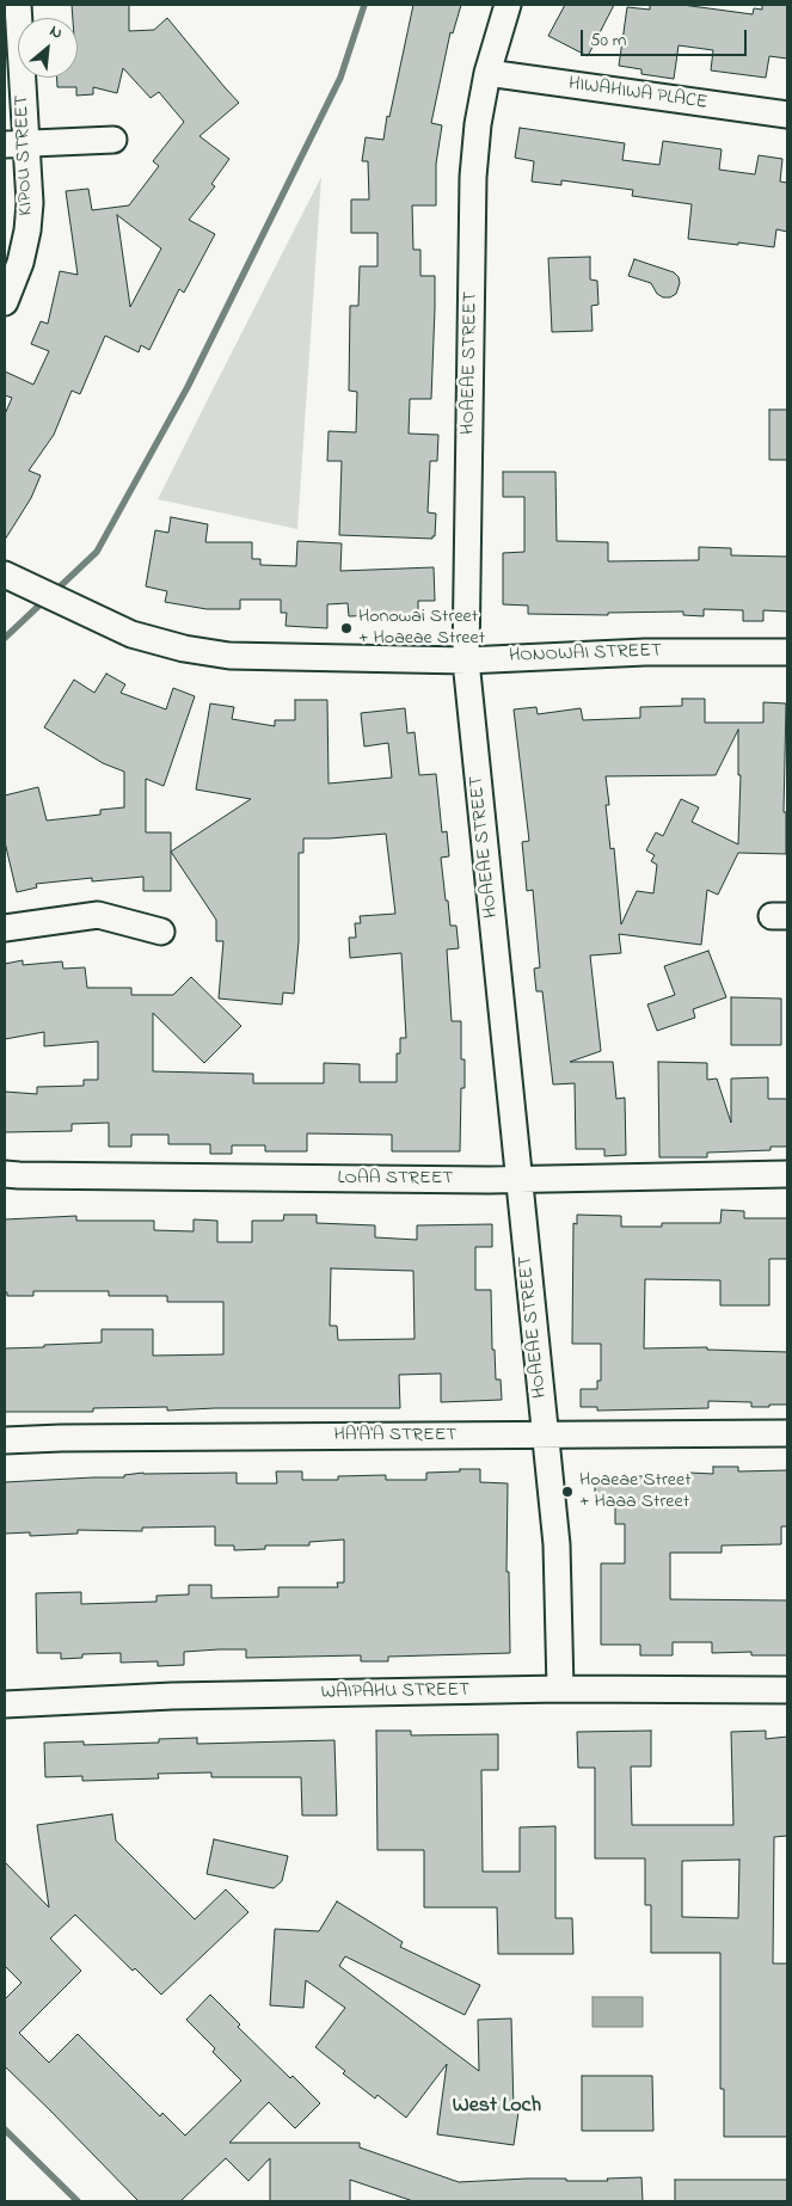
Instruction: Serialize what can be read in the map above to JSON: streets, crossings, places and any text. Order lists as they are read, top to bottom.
{
  "streets": {
    "street": [
      "HIWAHIWA PLACE",
      "KIPOU STREET",
      "HOAEAE STREET",
      "HONOWAI STREET",
      "LOAA STREET",
      "HA'A'A STREET",
      "WAIPAHU STREET"
    ]
  },
  "crossings": [
    ["HIWAHIWA PLACE", "HOAEAE STREET"],
    ["HOAEAE STREET", "HONOWAI STREET"],
    ["HOAEAE STREET", "LOAA STREET"],
    ["HOAEAE STREET", "HA'A'A STREET"],
    ["HOAEAE STREET", "WAIPAHU STREET"]
  ],
  "districts": ["West Loch"],
  "places": ["Honowai Street + Hoaeae Street", "Hoaeae Street + Haaa Street"],
  "scale_bar": "50 m",
  "north": "top right"
}
